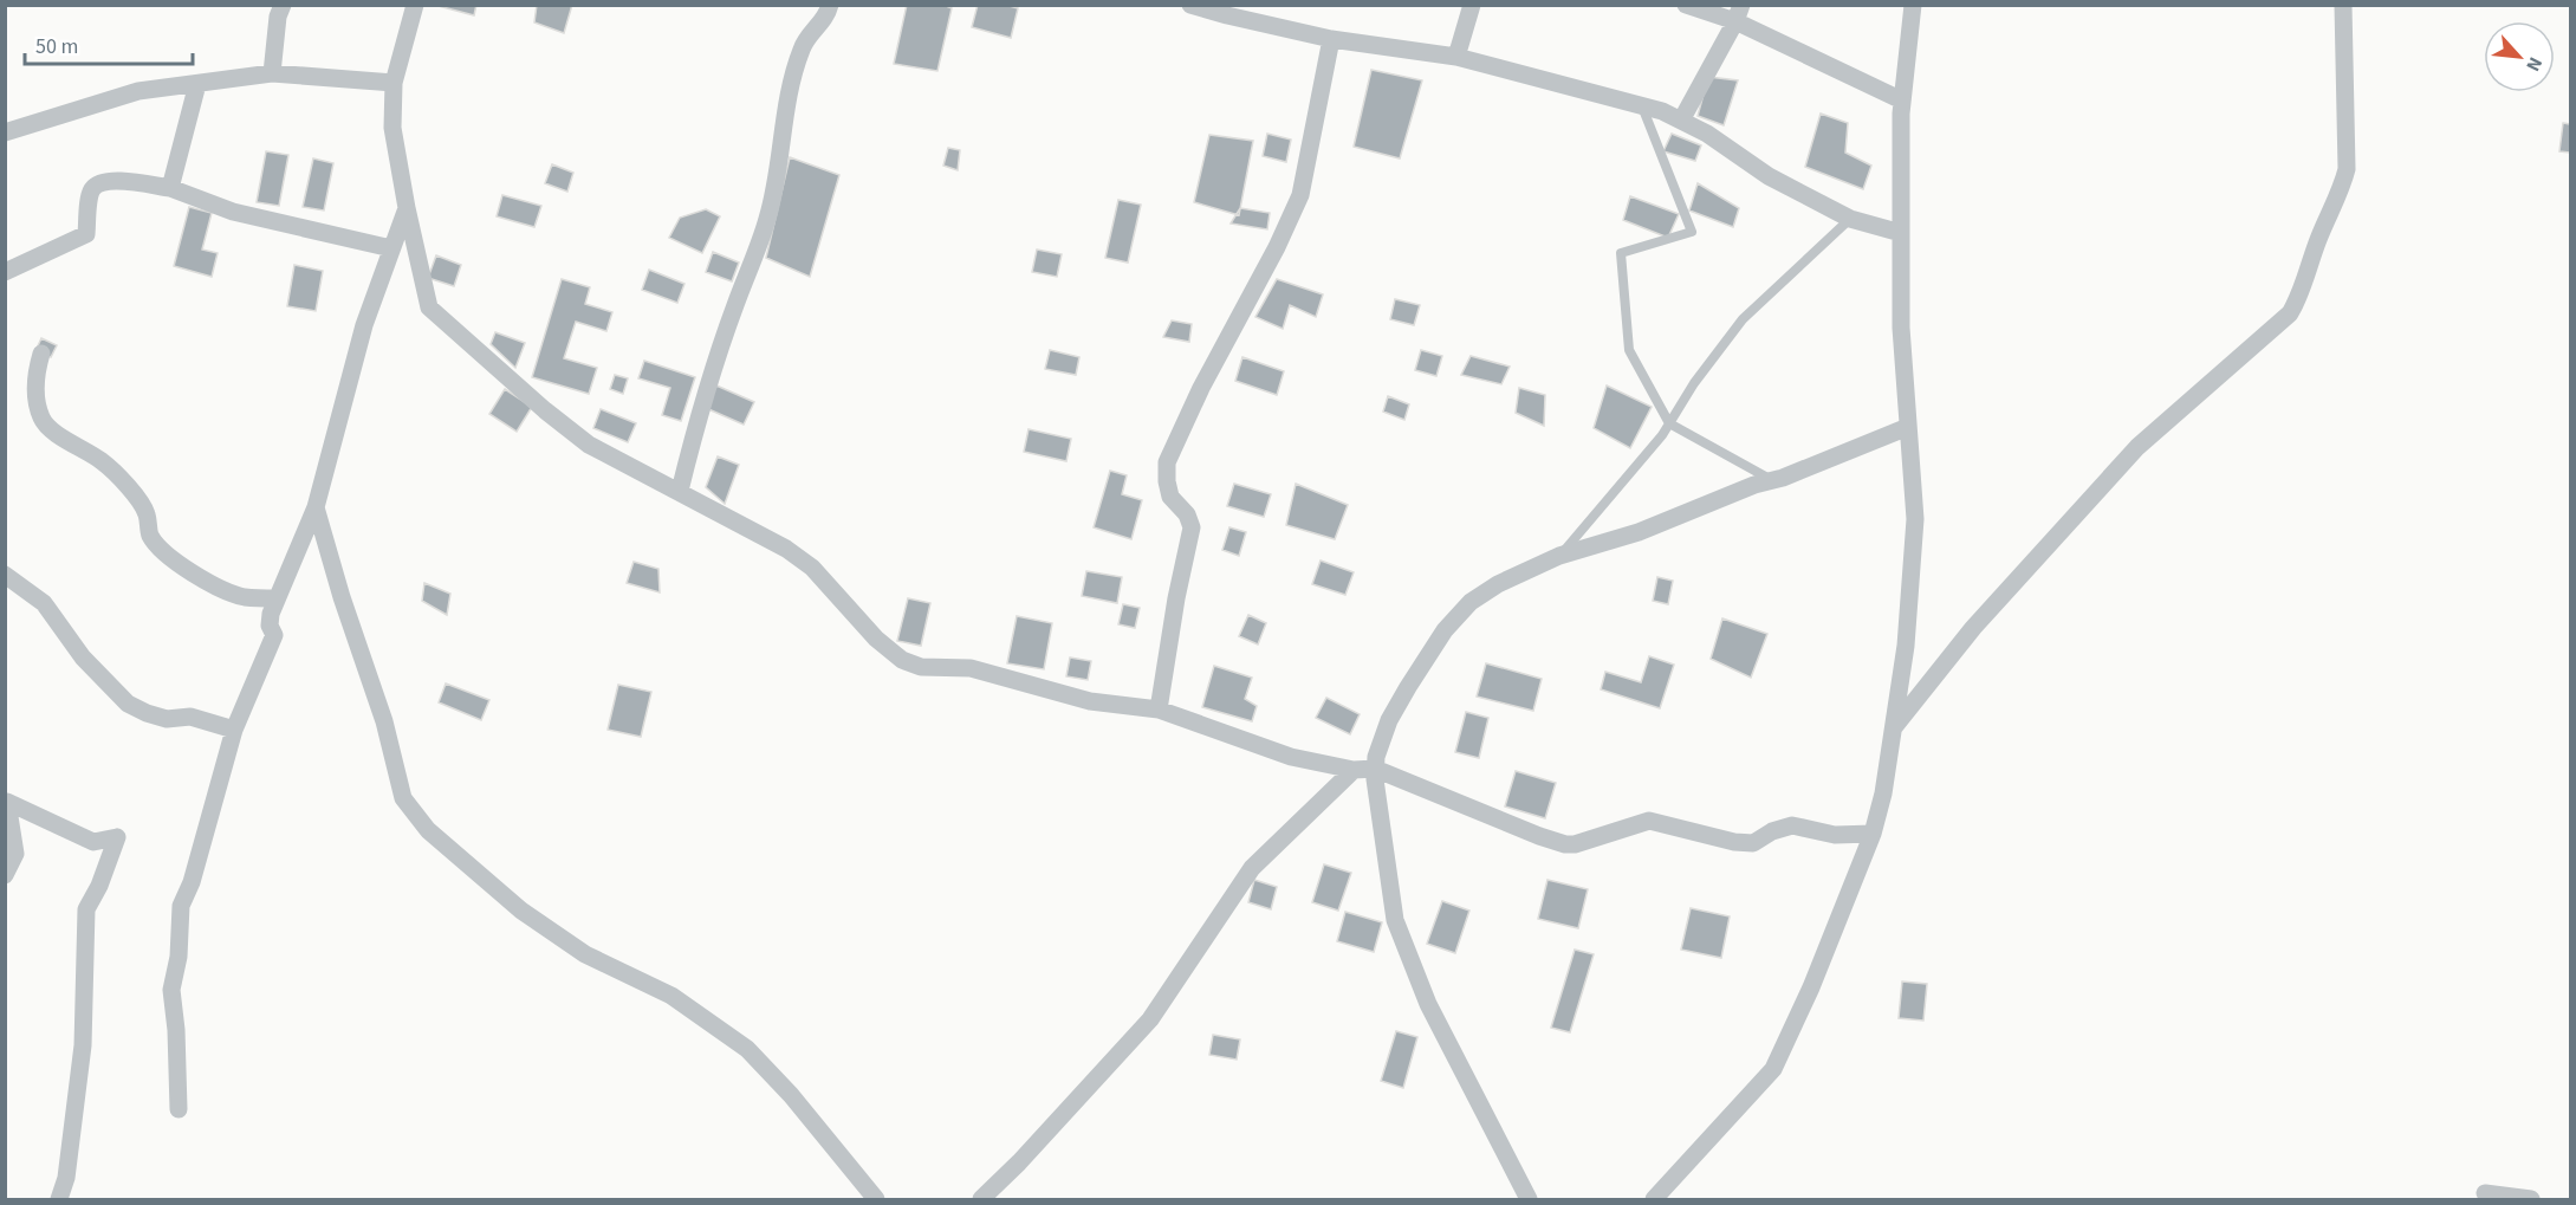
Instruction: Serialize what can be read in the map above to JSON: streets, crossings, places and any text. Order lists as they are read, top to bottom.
{
  "scale_bar": "50 m",
  "north": "bottom right"
}
